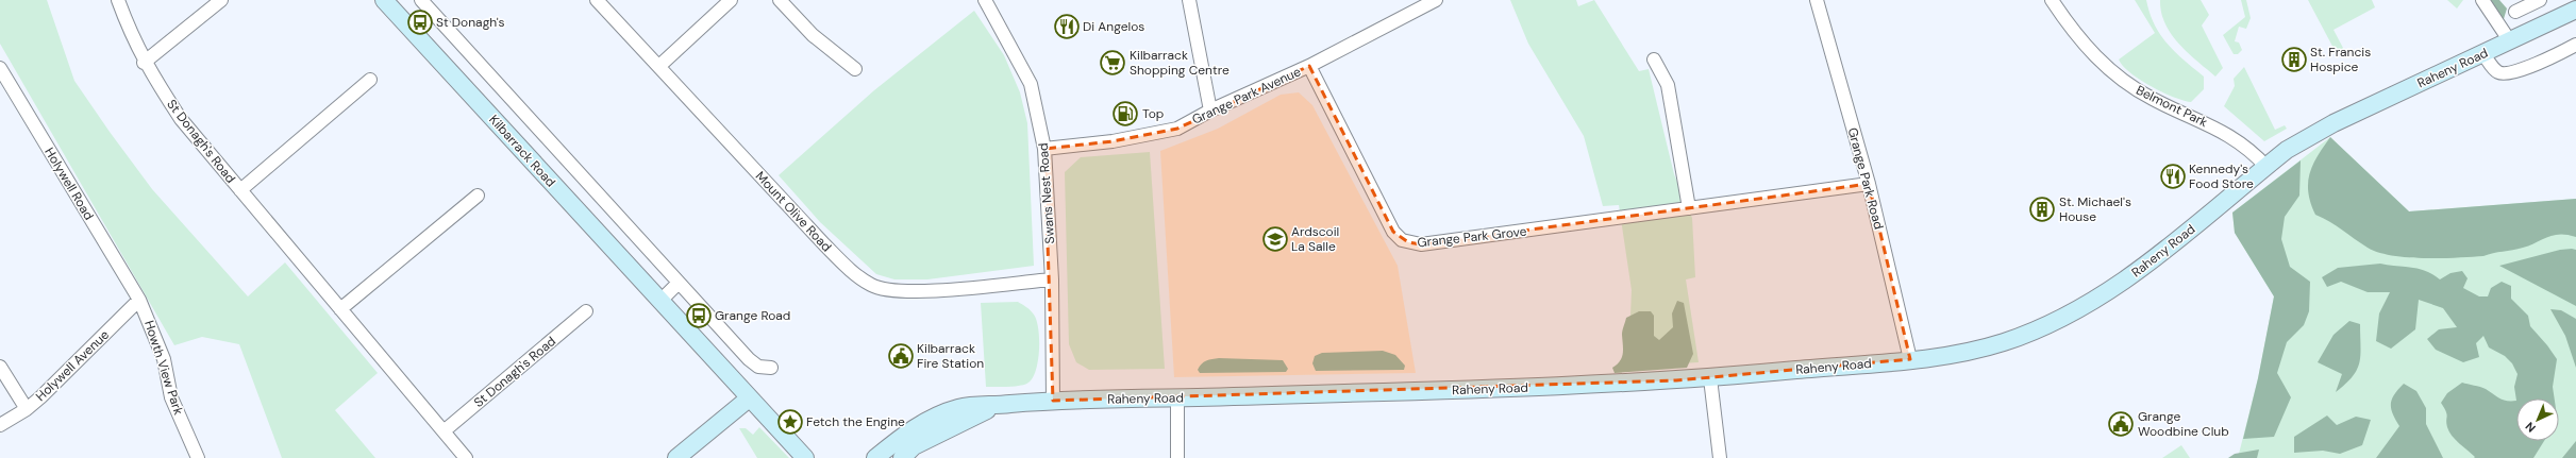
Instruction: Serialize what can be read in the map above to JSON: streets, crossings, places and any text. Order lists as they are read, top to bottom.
{
  "streets": {
    "main road": ["Raheny Road", "Kilbarrack Road"],
    "street": [
      "Grange Park Avenue",
      "Belmont Park",
      "St Donagh's Road",
      "Grange Park Road",
      "Holywell Road",
      "Swans Nest Road",
      "Mount Olive Road",
      "Grange Park Grove",
      "Holywell Avenue",
      "Howth View Park"
    ]
  },
  "crossings": [
    ["Raheny Road", "Belmont Park"],
    ["Raheny Road", "Grange Park Road"],
    ["Raheny Road", "Swans Nest Road"],
    ["Grange Park Avenue", "Swans Nest Road"],
    ["Grange Park Avenue", "Grange Park Grove"],
    ["Grange Park Road", "Grange Park Grove"],
    ["Holywell Road", "Holywell Avenue"],
    ["Holywell Road", "Howth View Park"],
    ["Swans Nest Road", "Mount Olive Road"],
    ["Holywell Avenue", "Howth View Park"]
  ],
  "places": {
    "bus stop": ["St Donagh's", "Grange Road"],
    "restaurant": ["Di Angelos", "Kennedy's Food Store"],
    "building": ["St. Francis Hospice", "St. Michael's House"],
    "supermarket": ["Kilbarrack Shopping Centre"],
    "fuel station": ["Top"],
    "school or university": ["Ardscoil La Salle"],
    "public building": ["Kilbarrack Fire Station", "Grange Woodbine Club"],
    "place": ["Fetch the Engine"]
  },
  "north": "bottom left"
}
